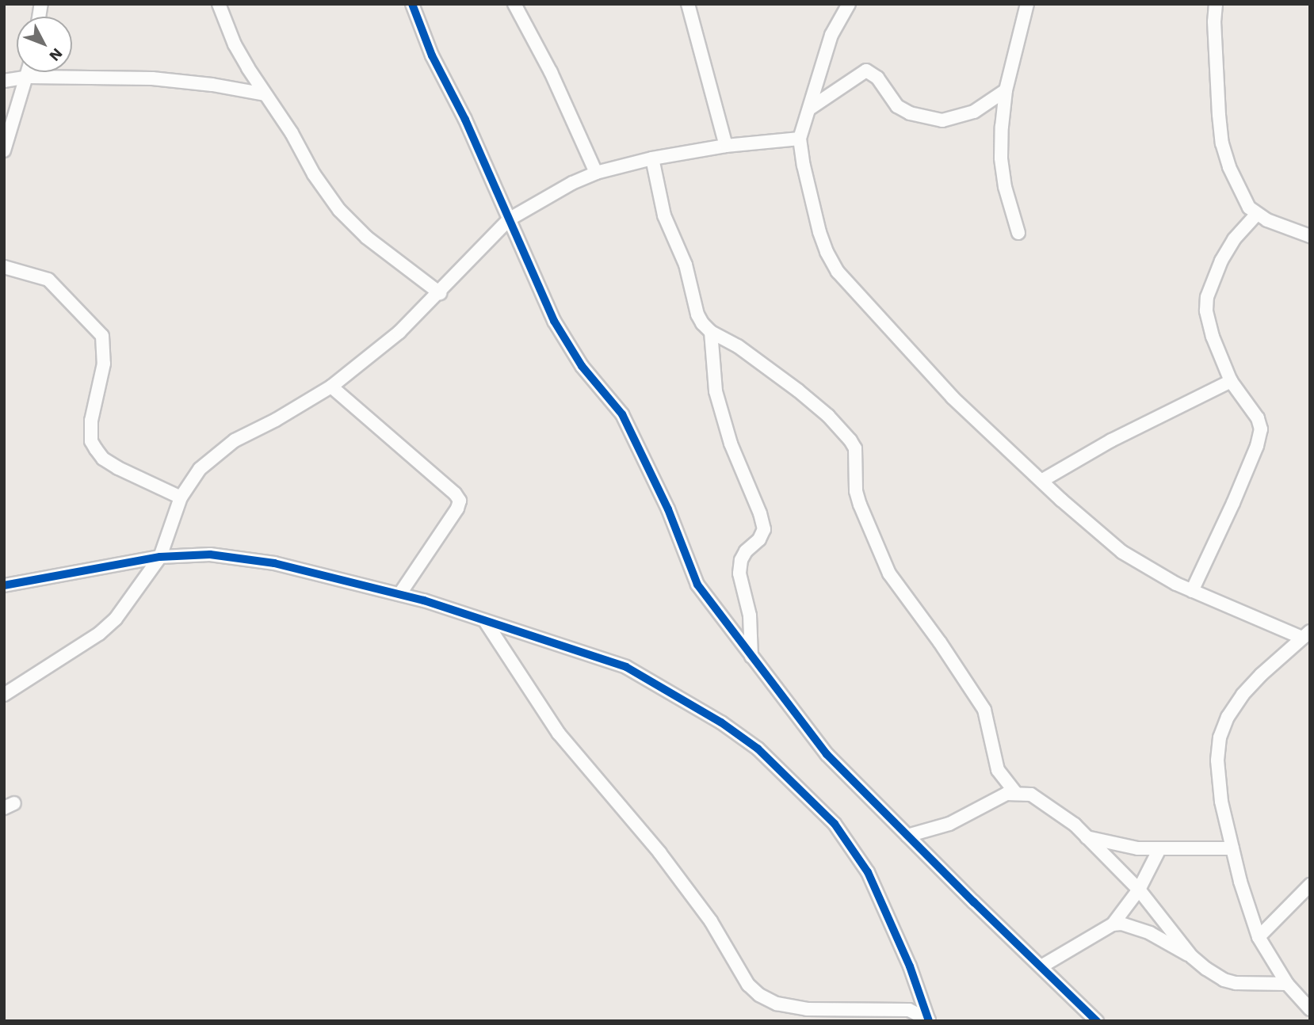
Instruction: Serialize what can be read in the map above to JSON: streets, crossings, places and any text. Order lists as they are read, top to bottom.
{
  "north": "bottom right"
}
